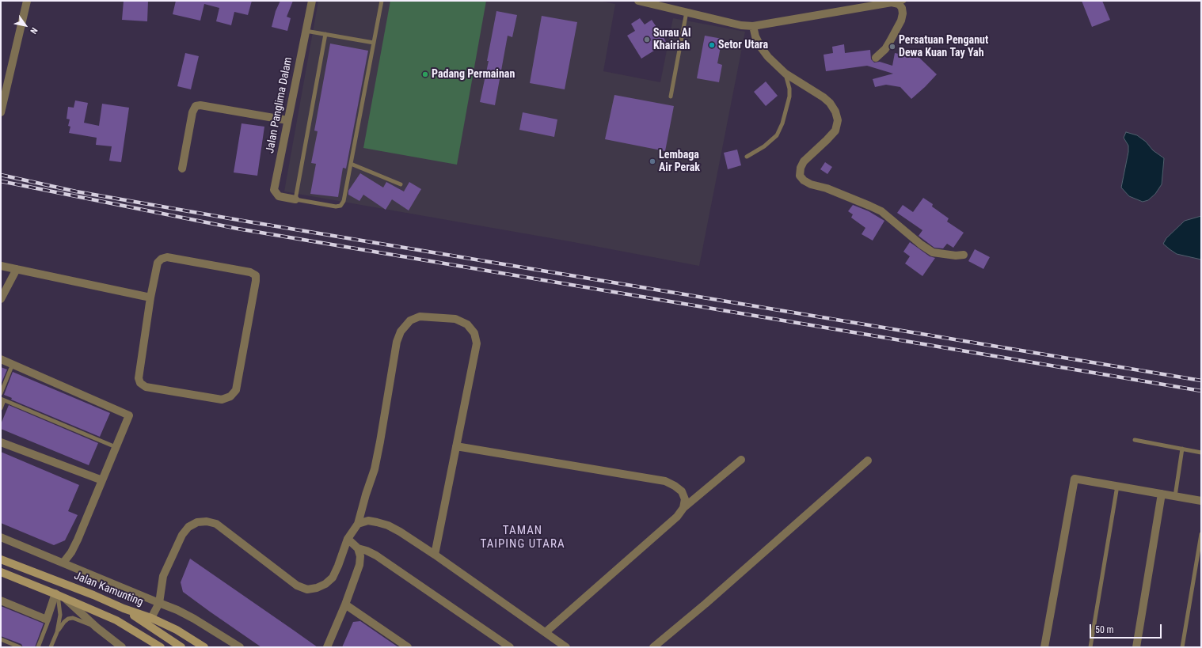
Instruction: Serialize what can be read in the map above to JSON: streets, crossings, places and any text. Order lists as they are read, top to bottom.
{
  "streets": {
    "main road": ["Jalan Kamunting"],
    "street": ["Jalan Panglima Dalam"]
  },
  "districts": ["TAMAN TAIPING UTARA"],
  "places": [
    "Surau Al Khairiah",
    "Setor Utara",
    "Persatuan Penganut Dewa Kuan Tay Yah",
    "Padang Permainan",
    "Lembaga Air Perak"
  ],
  "scale_bar": "50 m",
  "north": "bottom right"
}
